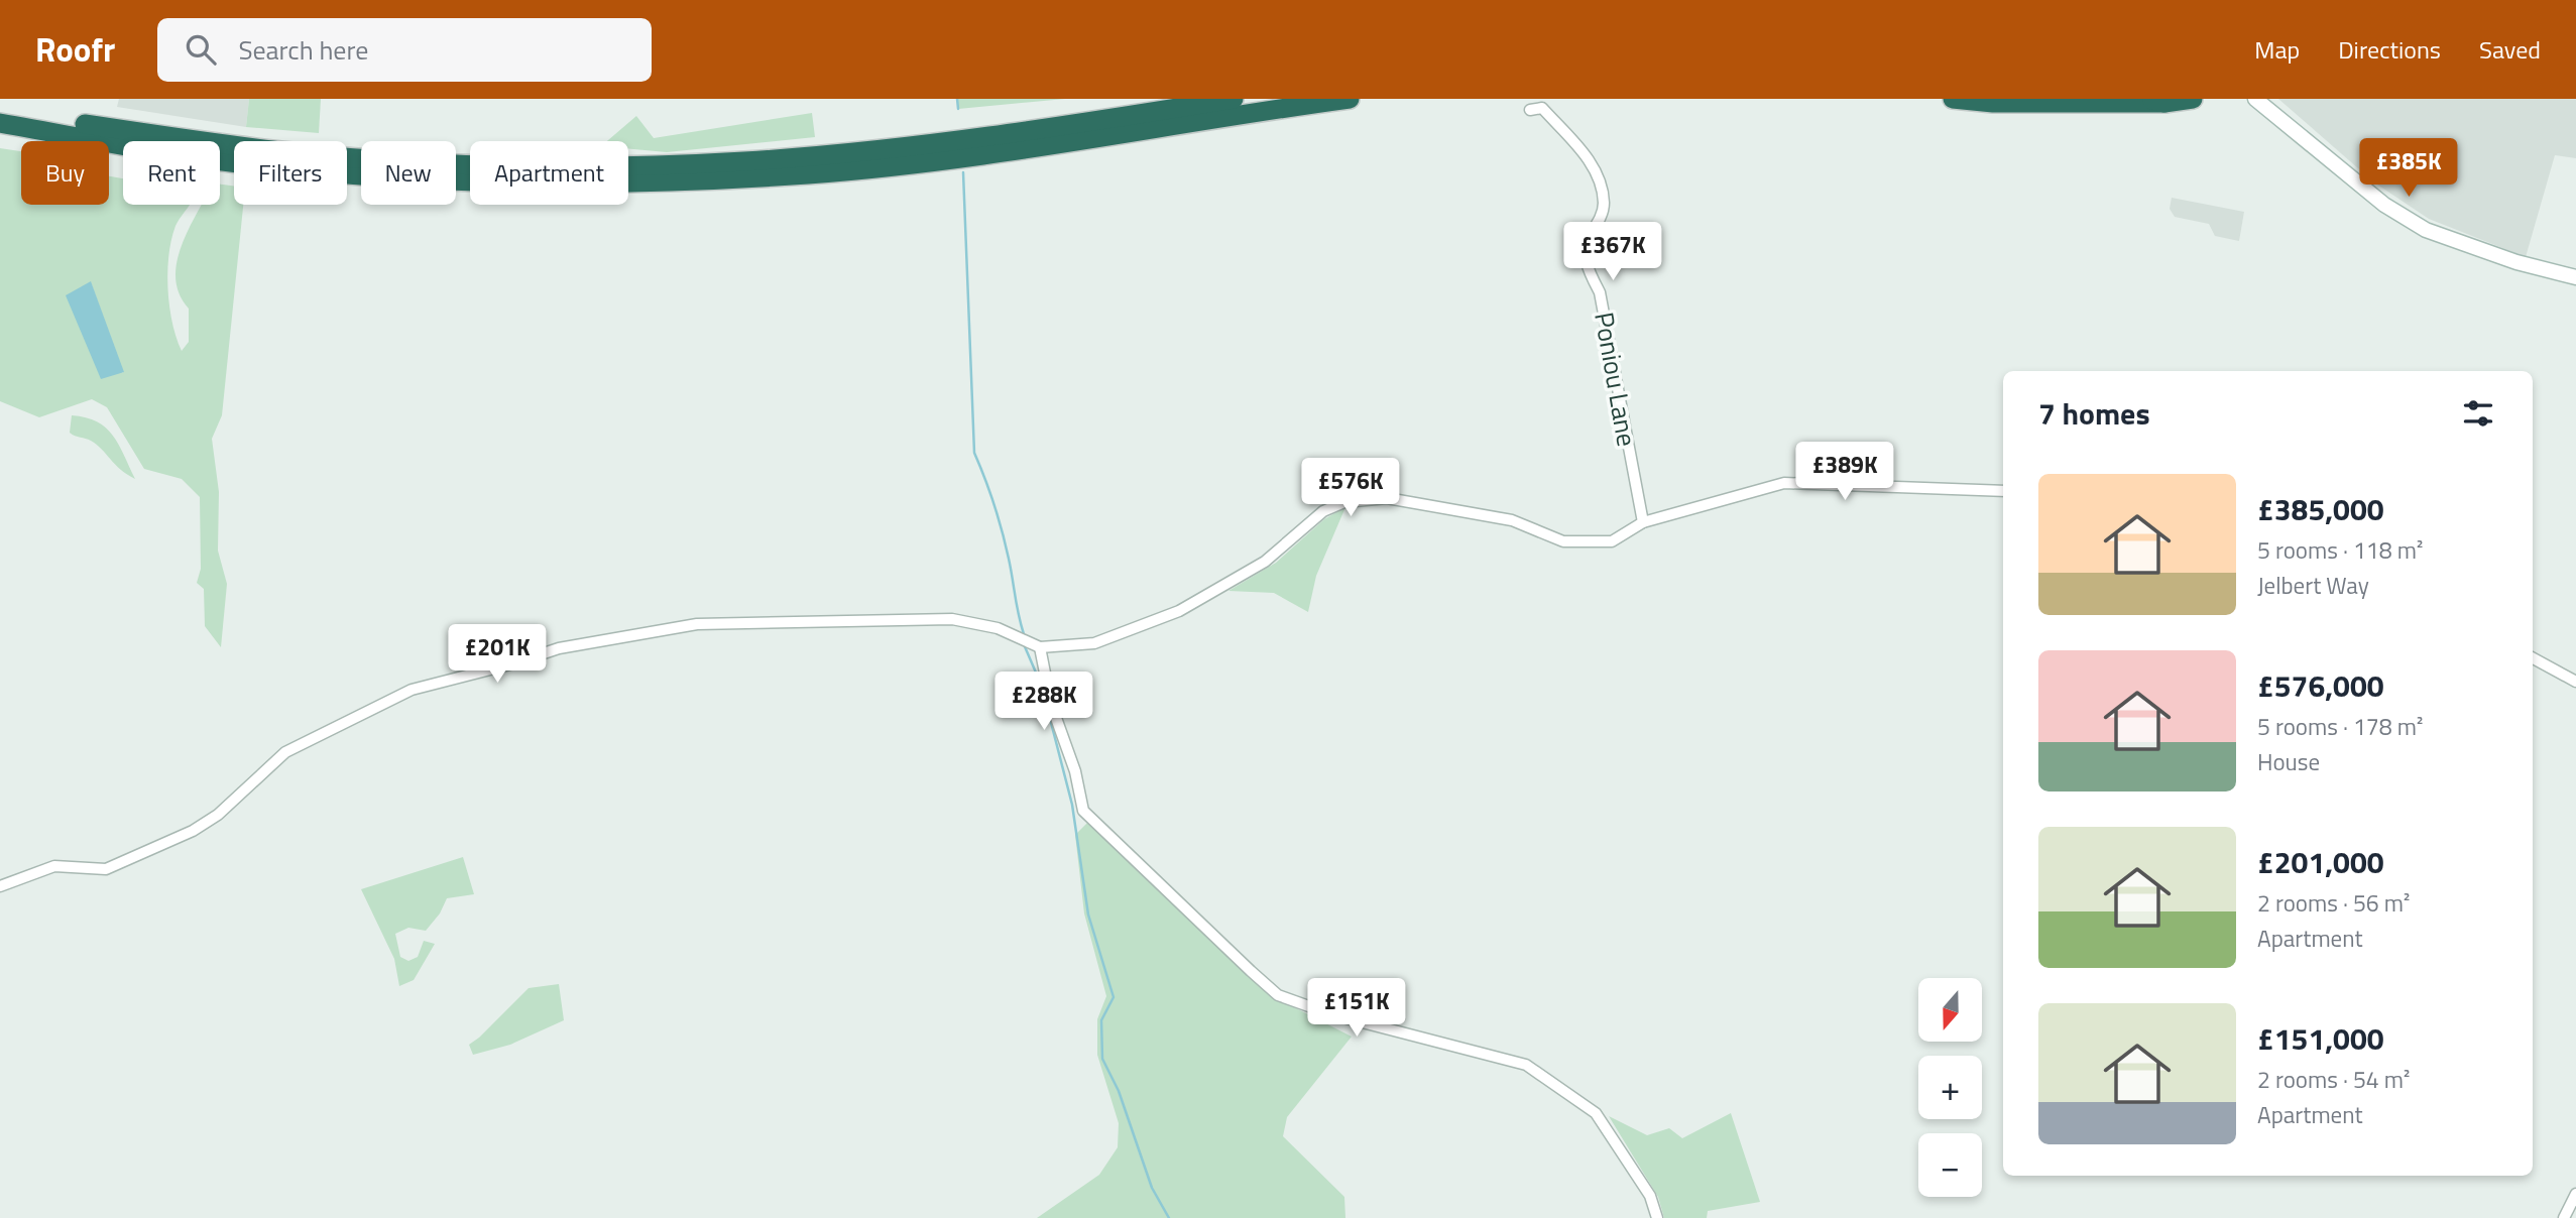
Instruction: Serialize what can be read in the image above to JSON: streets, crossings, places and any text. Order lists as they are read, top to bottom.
{
  "streets": {
    "street": ["Poniou Lane"]
  },
  "north": "bottom",
  "page": {
    "header": "Roofr",
    "search": "Search here",
    "nav": ["Map", "Directions", "Saved"],
    "price": [
      "£385K",
      "£367K",
      "£389K",
      "£576K",
      "£201K",
      "£288K",
      "£151K"
    ],
    "chip": [
      "Buy",
      "Rent",
      "Filters",
      "New",
      "Apartment"
    ],
    "heading": "7 homes",
    "list": [
      {
        "name": "£385,000",
        "note": "5 rooms · 118 m² · Jelbert Way"
      },
      {
        "name": "£576,000",
        "note": "5 rooms · 178 m² · House"
      },
      {
        "name": "£201,000",
        "note": "2 rooms · 56 m² · Apartment"
      },
      {
        "name": "£151,000",
        "note": "2 rooms · 54 m² · Apartment"
      }
    ],
    "map_buttons": ["+", "−"]
  }
}
